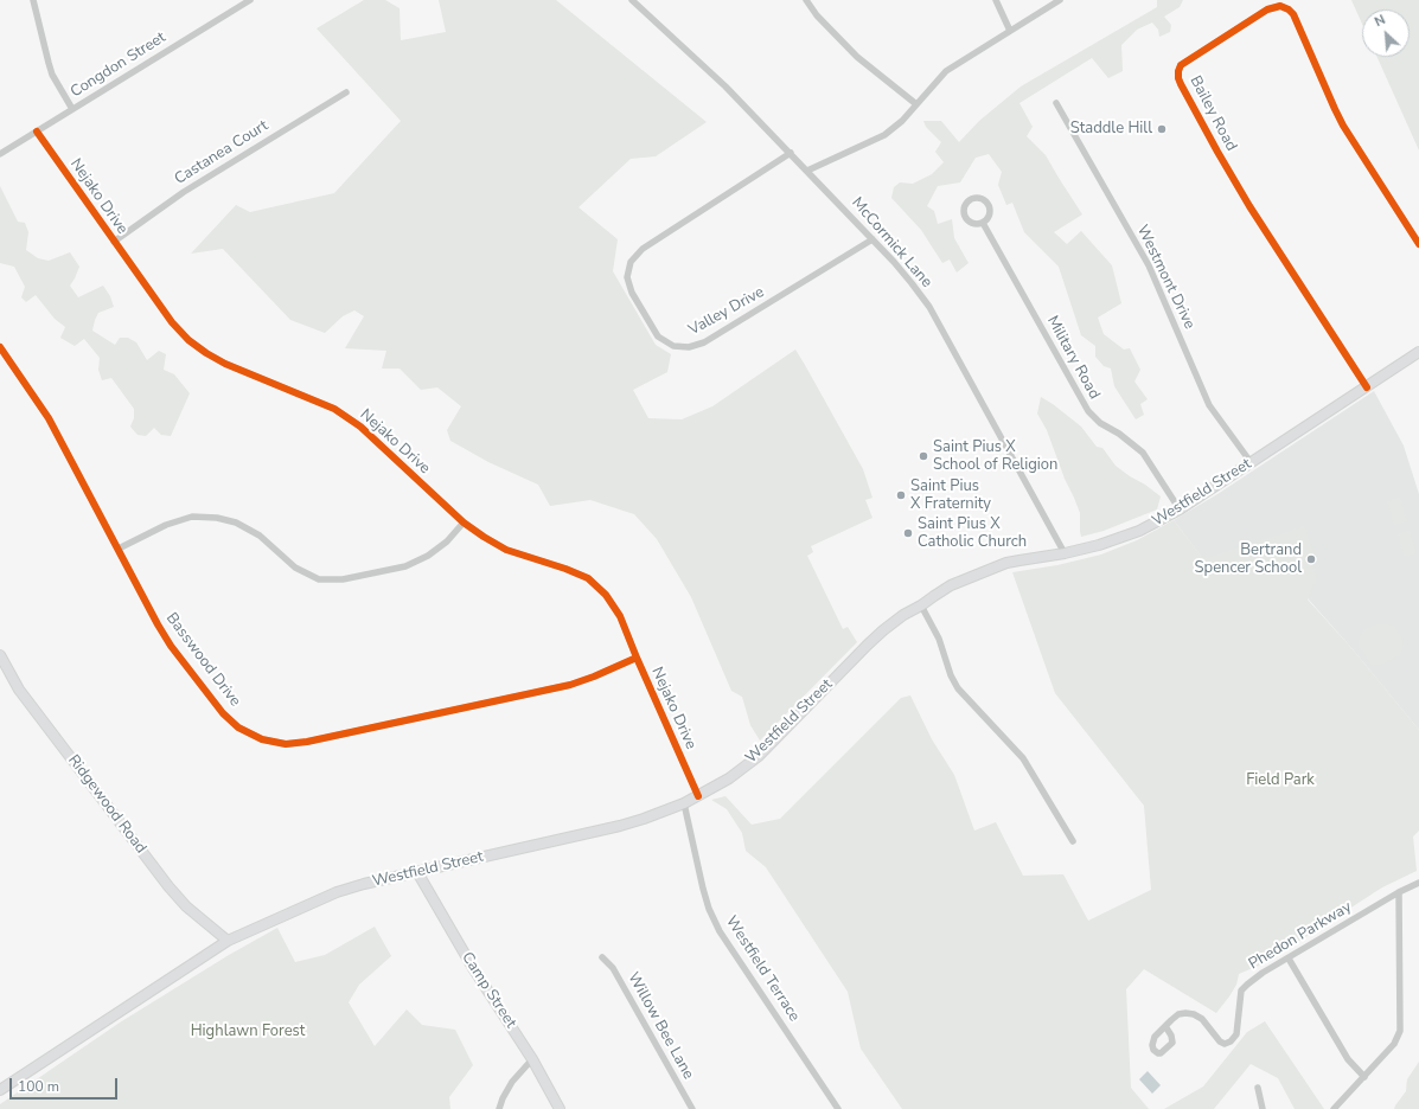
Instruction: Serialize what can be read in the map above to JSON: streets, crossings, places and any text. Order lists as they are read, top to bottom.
{
  "streets": {
    "main road": ["Westfield Street", "Ridgewood Road", "Camp Street"],
    "street": [
      "Congdon Street",
      "Bailey Road",
      "Castanea Court",
      "Nejako Drive",
      "McCormick Lane",
      "Westmont Drive",
      "Valley Drive",
      "Military Road",
      "Basswood Drive",
      "Phedon Parkway",
      "Westfield Terrace",
      "Willow Bee Lane"
    ]
  },
  "crossings": [
    ["Congdon Street", "Nejako Drive"],
    ["Bailey Road", "Westfield Street"],
    ["Castanea Court", "Nejako Drive"],
    ["Nejako Drive", "Westfield Street"],
    ["Nejako Drive", "Basswood Drive"],
    ["McCormick Lane", "Valley Drive"],
    ["McCormick Lane", "Westfield Street"],
    ["Westmont Drive", "Westfield Street"],
    ["Military Road", "Westfield Street"],
    ["Westfield Street", "Ridgewood Road"],
    ["Westfield Street", "Westfield Terrace"],
    ["Westfield Street", "Camp Street"]
  ],
  "parks": ["Field Park", "Highlawn Forest"],
  "places": [
    "Staddle Hill",
    "Saint Pius X School of Religion",
    "Saint Pius X Fraternity",
    "Saint Pius X Catholic Church",
    "Bertrand Spencer School"
  ],
  "scale_bar": "100 m",
  "north": "top left"
}
